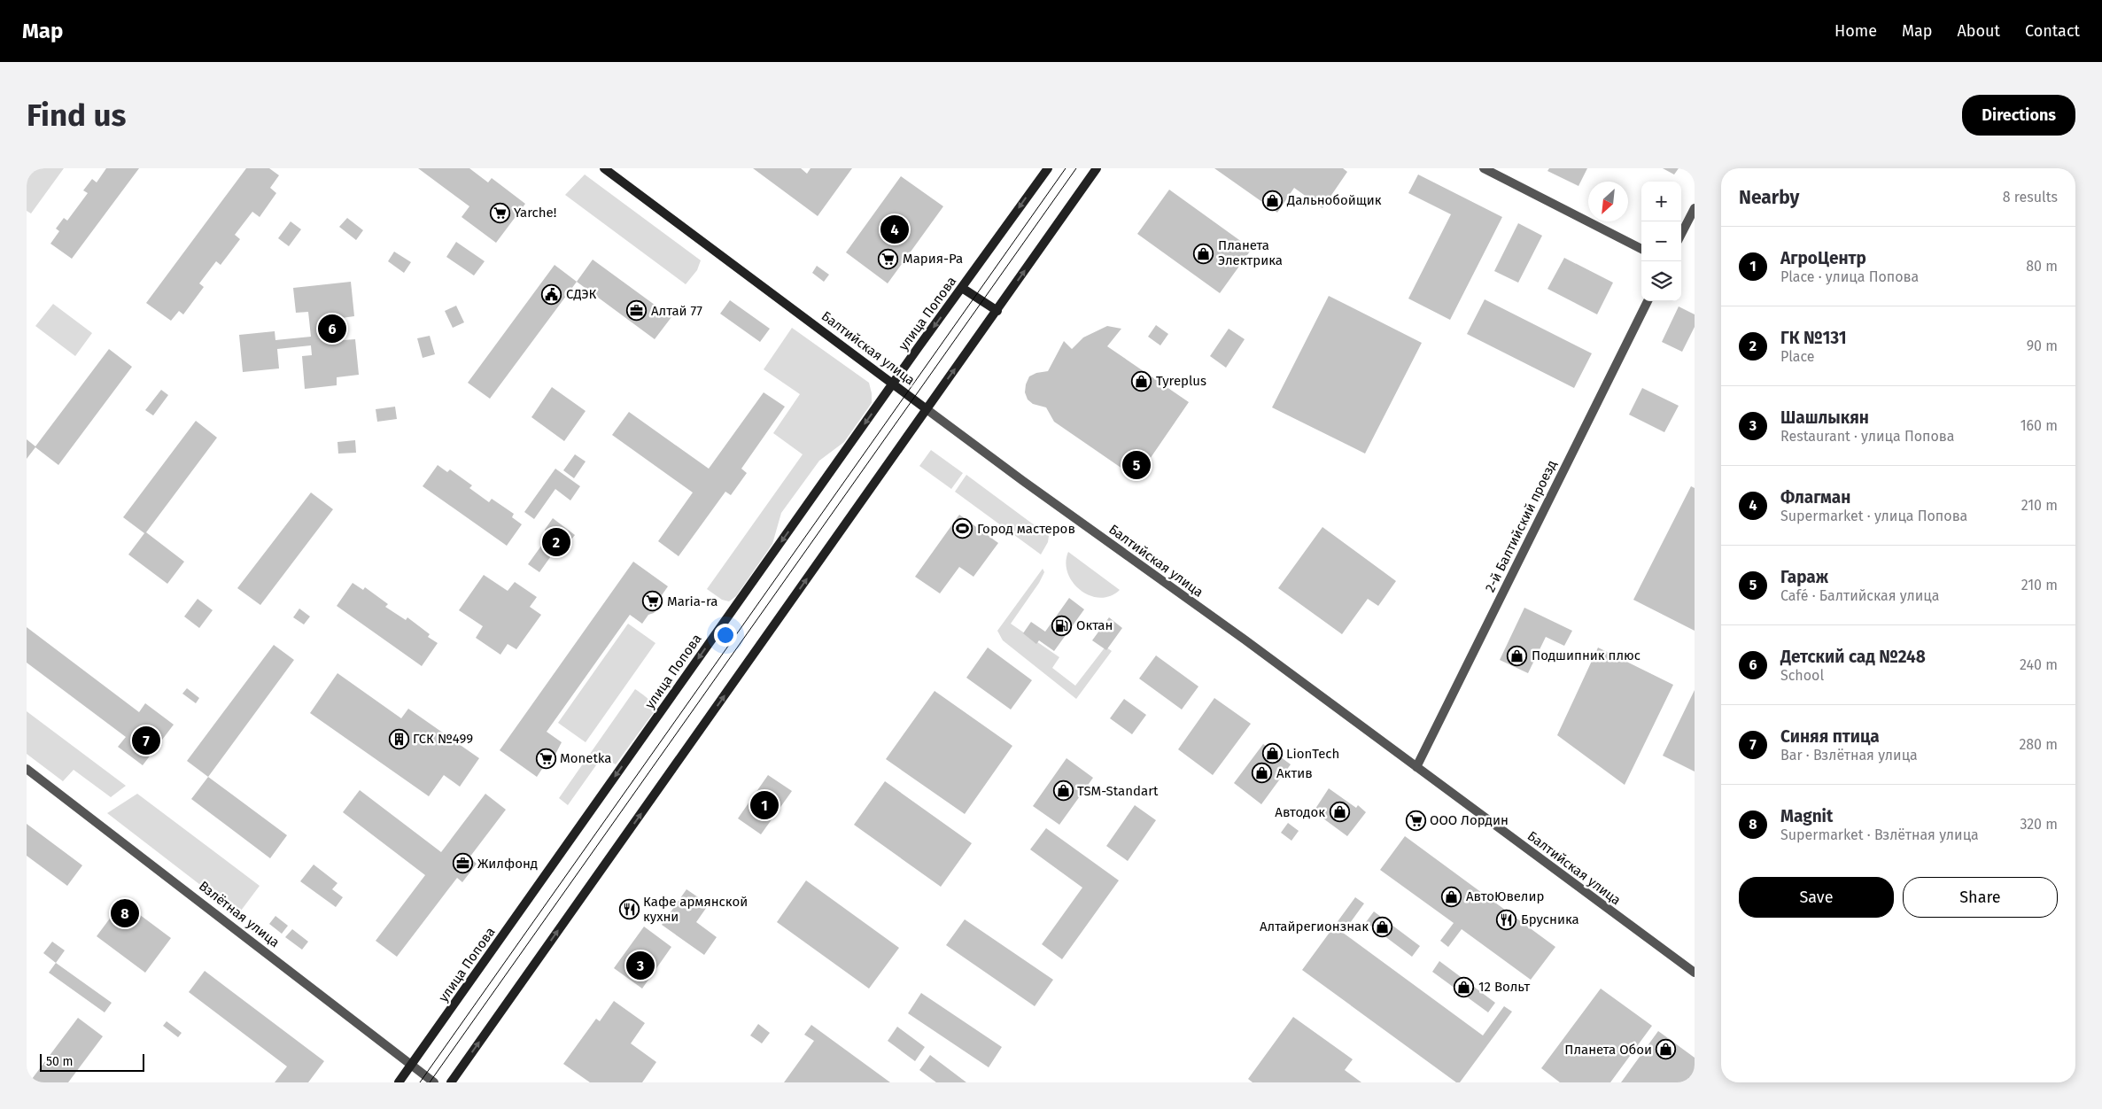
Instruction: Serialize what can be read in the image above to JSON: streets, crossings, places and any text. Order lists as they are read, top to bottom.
{
  "streets": {
    "main road": ["улица Попова", "Балтийская улица"],
    "street": ["2-й Балтийский проезд", "Взлётная улица"]
  },
  "crossings": [
    ["улица Попова", "Балтийская улица"],
    ["улица Попова", "Взлётная улица"],
    ["Балтийская улица", "2-й Балтийский проезд"]
  ],
  "places": {
    "shop": [
      "Дальнобойщик",
      "Планета Электрика",
      "Tyreplus",
      "Подшипник плюс",
      "LionTech",
      "Актив",
      "TSM-Standart",
      "Автодок",
      "АвтоЮвелир",
      "Алтайрегионзнак",
      "12 Вольт",
      "Планета Обои"
    ],
    "supermarket": [
      "Yarche!",
      "Мария-Ра",
      "Maria-ra",
      "Monetka",
      "ООО Лордин"
    ],
    "public building": ["СДЭК"],
    "office": ["Алтай 77", "Жилфонд"],
    "sports": ["Город мастеров"],
    "fuel station": ["Октан"],
    "building": ["ГСК №499"],
    "restaurant": ["Кафе армянской кухни", "Брусника"]
  },
  "scale_bar": "50 m",
  "north": "bottom left",
  "page": {
    "header": "Map",
    "nav": [
      "Home",
      "Map",
      "About",
      "Contact"
    ],
    "buttons": [
      "Directions",
      ["Save", "Share"]
    ],
    "title": "Find us",
    "heading": ["Nearby", "8 results"],
    "map_buttons": ["+", "−"],
    "pins": [
      "4",
      "6",
      "5",
      "2",
      "7",
      "1",
      "8",
      "3"
    ],
    "list": [
      {
        "mark": "1",
        "name": "АгроЦентр",
        "note": "Place · улица Попова",
        "value": "80 m"
      },
      {
        "mark": "2",
        "name": "ГК №131",
        "note": "Place",
        "value": "90 m"
      },
      {
        "mark": "3",
        "name": "Шашлыкян",
        "note": "Restaurant · улица Попова",
        "value": "160 m"
      },
      {
        "mark": "4",
        "name": "Флагман",
        "note": "Supermarket · улица Попова",
        "value": "210 m"
      },
      {
        "mark": "5",
        "name": "Гараж",
        "note": "Café · Балтийская улица",
        "value": "210 m"
      },
      {
        "mark": "6",
        "name": "Детский сад №248",
        "note": "School",
        "value": "240 m"
      },
      {
        "mark": "7",
        "name": "Синяя птица",
        "note": "Bar · Взлётная улица",
        "value": "280 m"
      },
      {
        "mark": "8",
        "name": "Magnit",
        "note": "Supermarket · Взлётная улица",
        "value": "320 m"
      }
    ],
    "scale": "50 m"
  }
}
